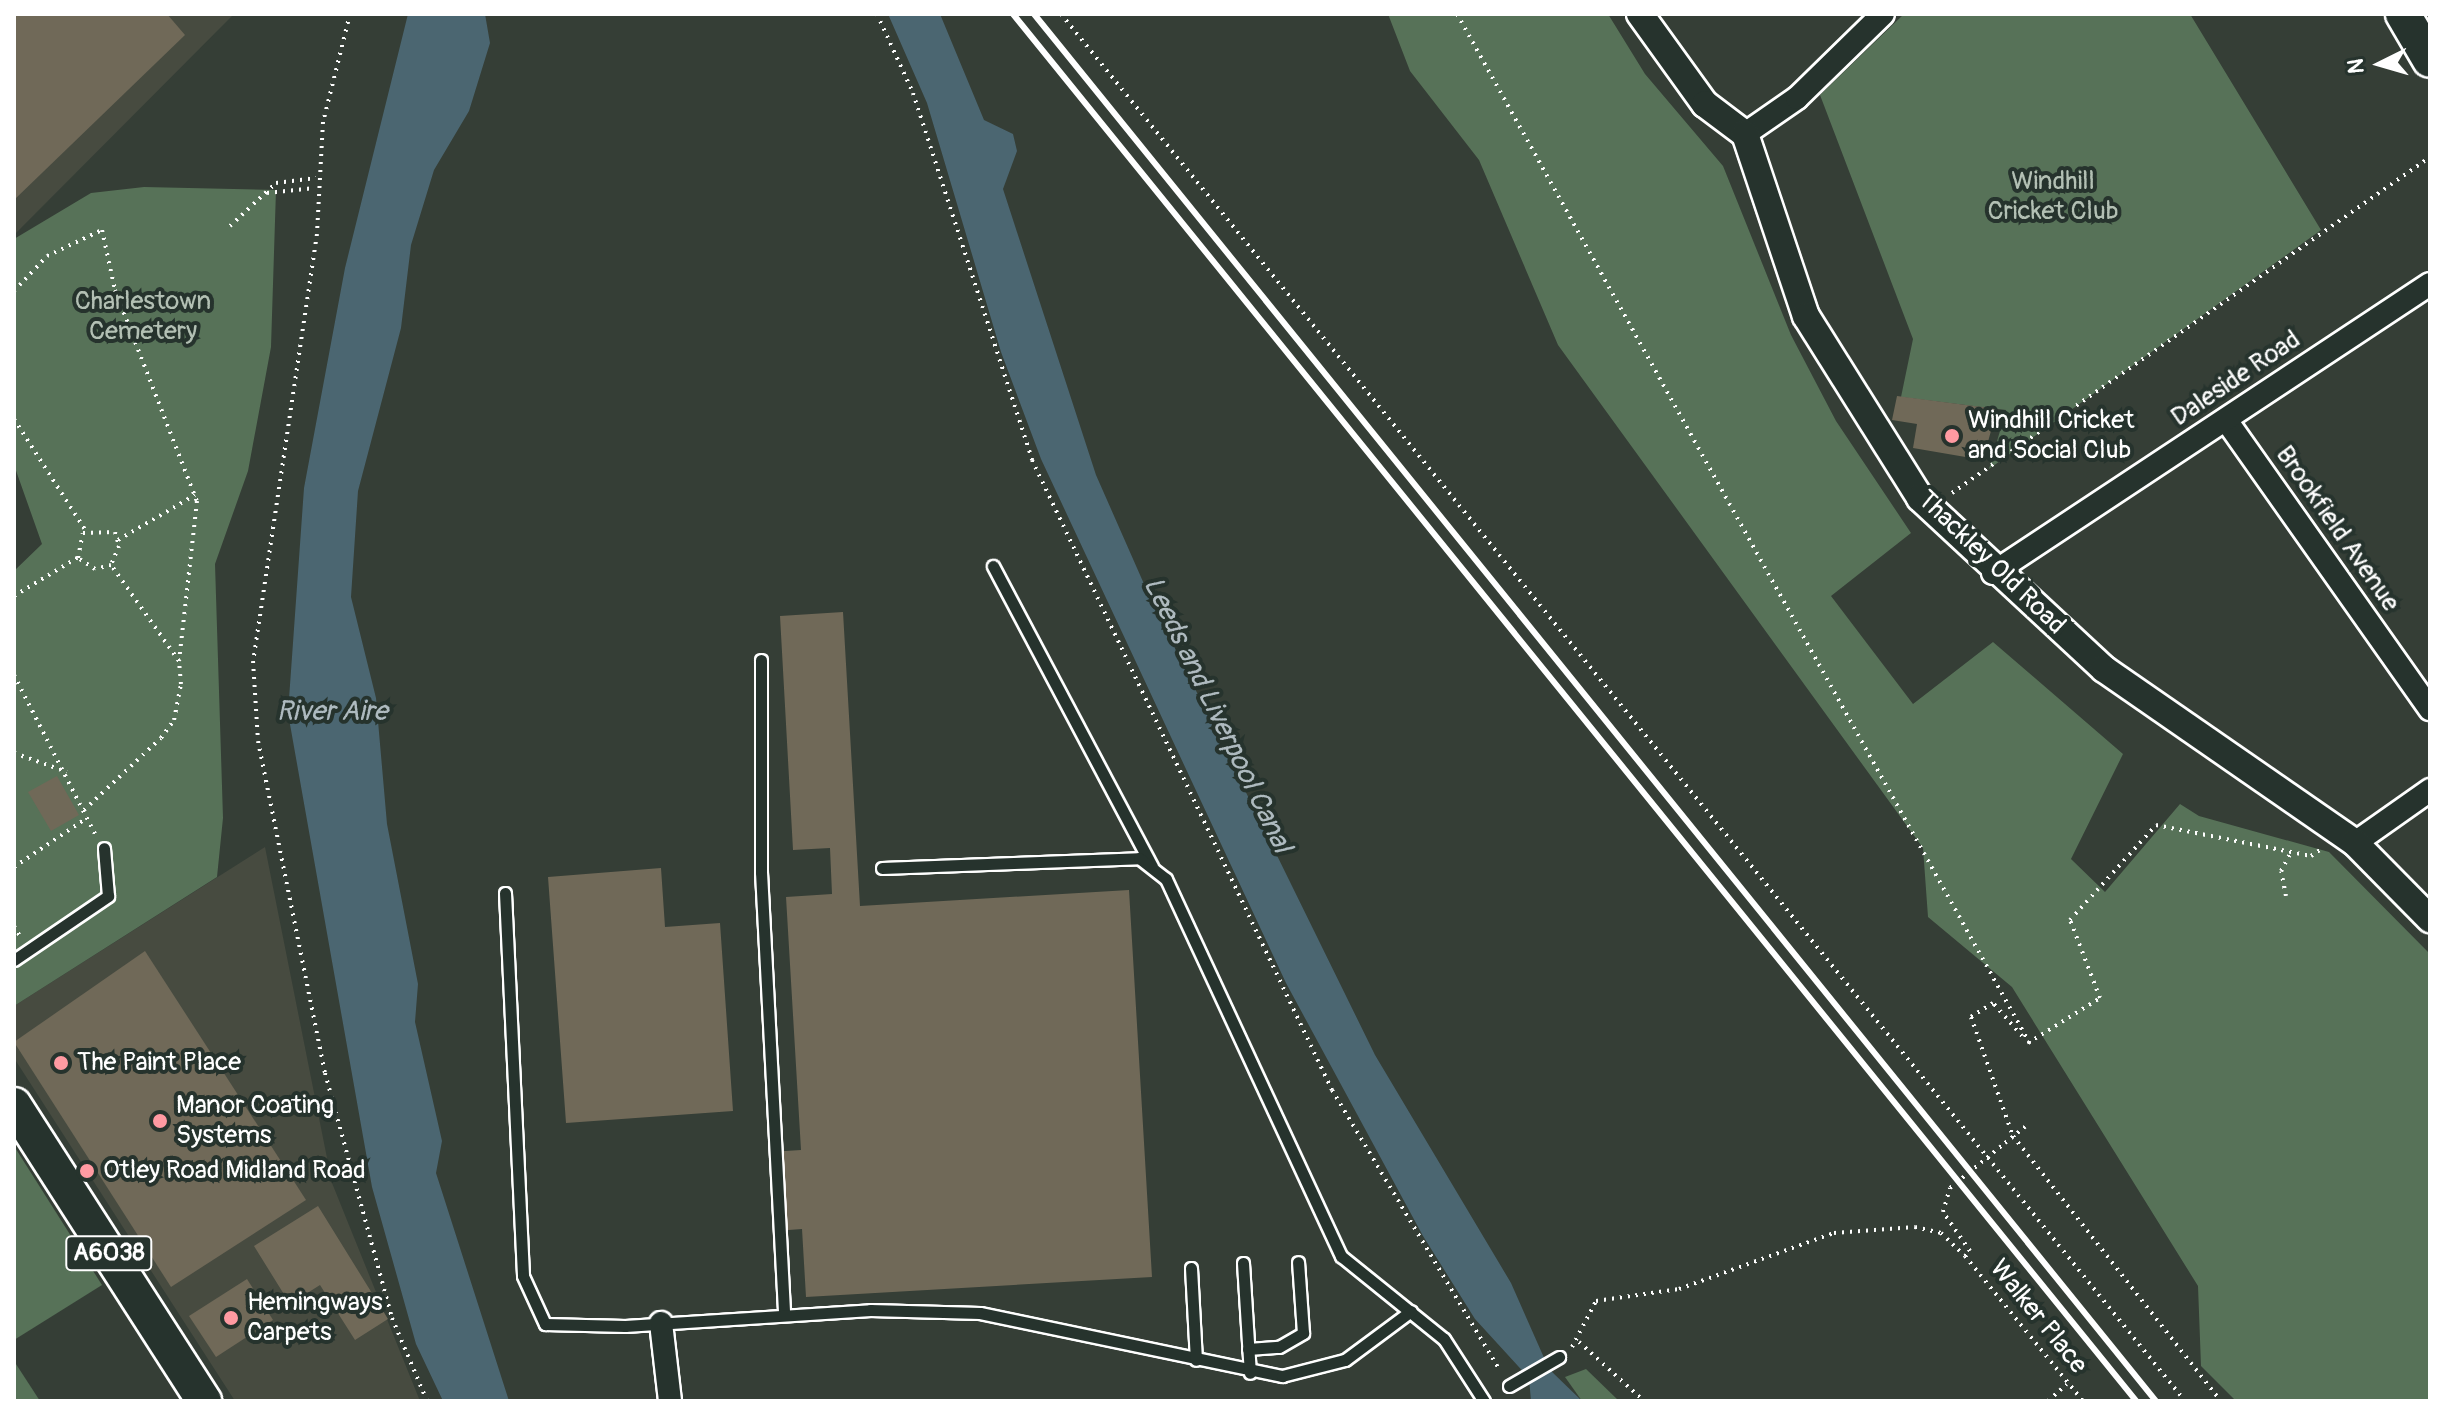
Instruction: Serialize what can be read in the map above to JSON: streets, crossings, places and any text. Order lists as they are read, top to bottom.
{
  "streets": {
    "main road": ["A6038"],
    "street": ["Daleside Road", "Brookfield Avenue", "Thackley Old Road"],
    "path": ["Walker Place"]
  },
  "crossings": [
    ["Daleside Road", "Brookfield Avenue"],
    ["Daleside Road", "Thackley Old Road"]
  ],
  "water": ["River Aire", "Leeds and Liverpool Canal"],
  "parks": ["Windhill Cricket Club", "Charlestown Cemetery"],
  "places": [
    "Windhill Cricket and Social Club",
    "The Paint Place",
    "Manor Coating Systems",
    "Otley Road Midland Road",
    "Hemingways Carpets"
  ],
  "north": "left"
}
